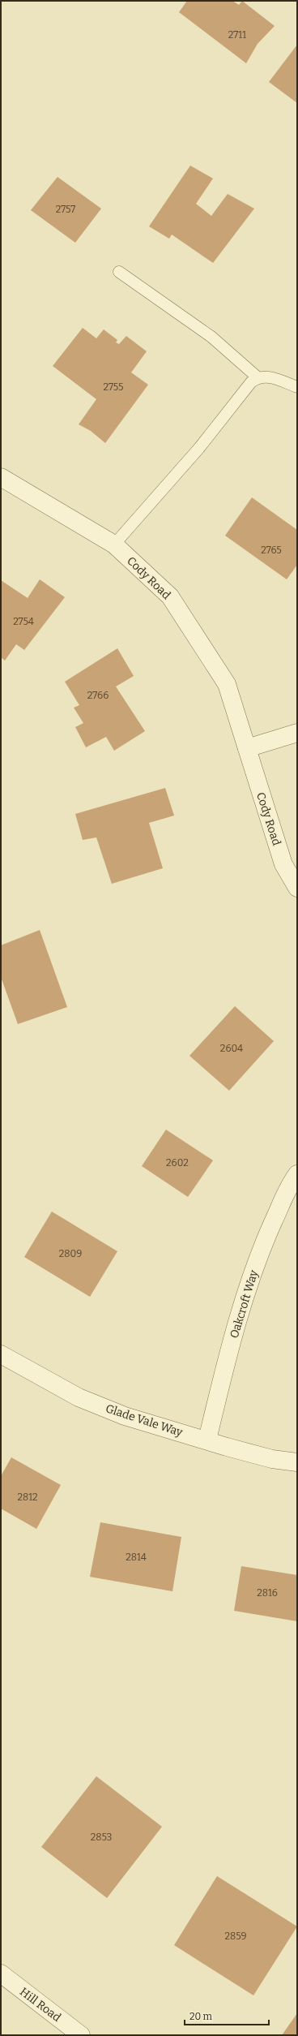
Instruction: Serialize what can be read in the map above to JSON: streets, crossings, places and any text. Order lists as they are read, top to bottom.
{
  "streets": {
    "street": [
      "Cody Road",
      "Oakcroft Way",
      "Glade Vale Way",
      "Hill Road"
    ]
  },
  "crossings": [
    ["Oakcroft Way", "Glade Vale Way"]
  ],
  "house_numbers": [
    "2711",
    "2757",
    "2755",
    "2765",
    "2754",
    "2766",
    "2604",
    "2602",
    "2809",
    "2812",
    "2814",
    "2816",
    "2853",
    "2859"
  ],
  "scale_bar": "20 m"
}
